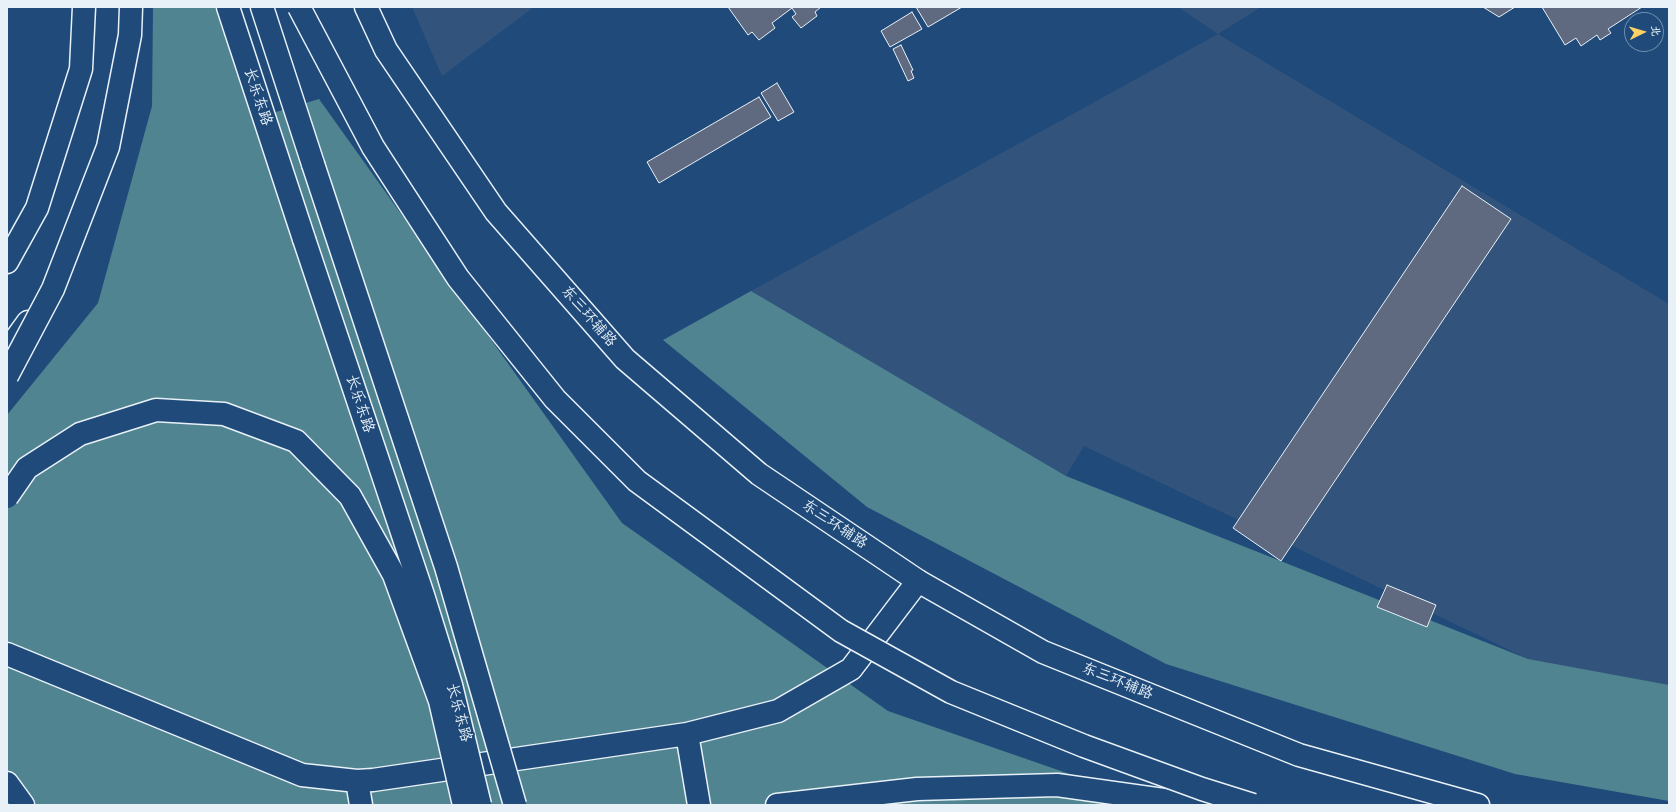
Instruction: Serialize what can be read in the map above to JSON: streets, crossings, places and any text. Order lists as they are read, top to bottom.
{
  "streets": {
    "main road": ["长乐东路", "东三环辅路"]
  },
  "north": "right"
}
